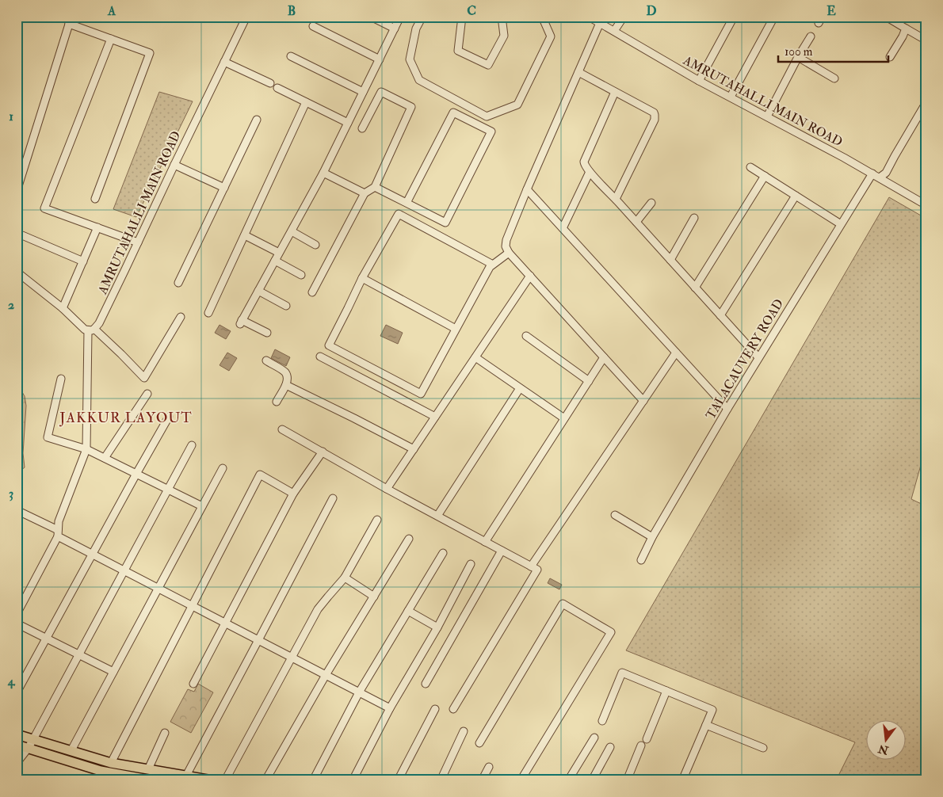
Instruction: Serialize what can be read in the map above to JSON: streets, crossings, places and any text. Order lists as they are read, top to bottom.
{
  "streets": {
    "street": ["AMRUTAHALLI MAIN ROAD", "TALACAUVERY ROAD"]
  },
  "crossings": [
    ["AMRUTAHALLI MAIN ROAD", "TALACAUVERY ROAD"]
  ],
  "districts": ["JAKKUR LAYOUT"],
  "scale_bar": "100 m",
  "north": "bottom",
  "grid": {
    "columns": [
      "A",
      "B",
      "C",
      "D",
      "E"
    ],
    "rows": [
      "1",
      "2",
      "3",
      "4"
    ]
  }
}
